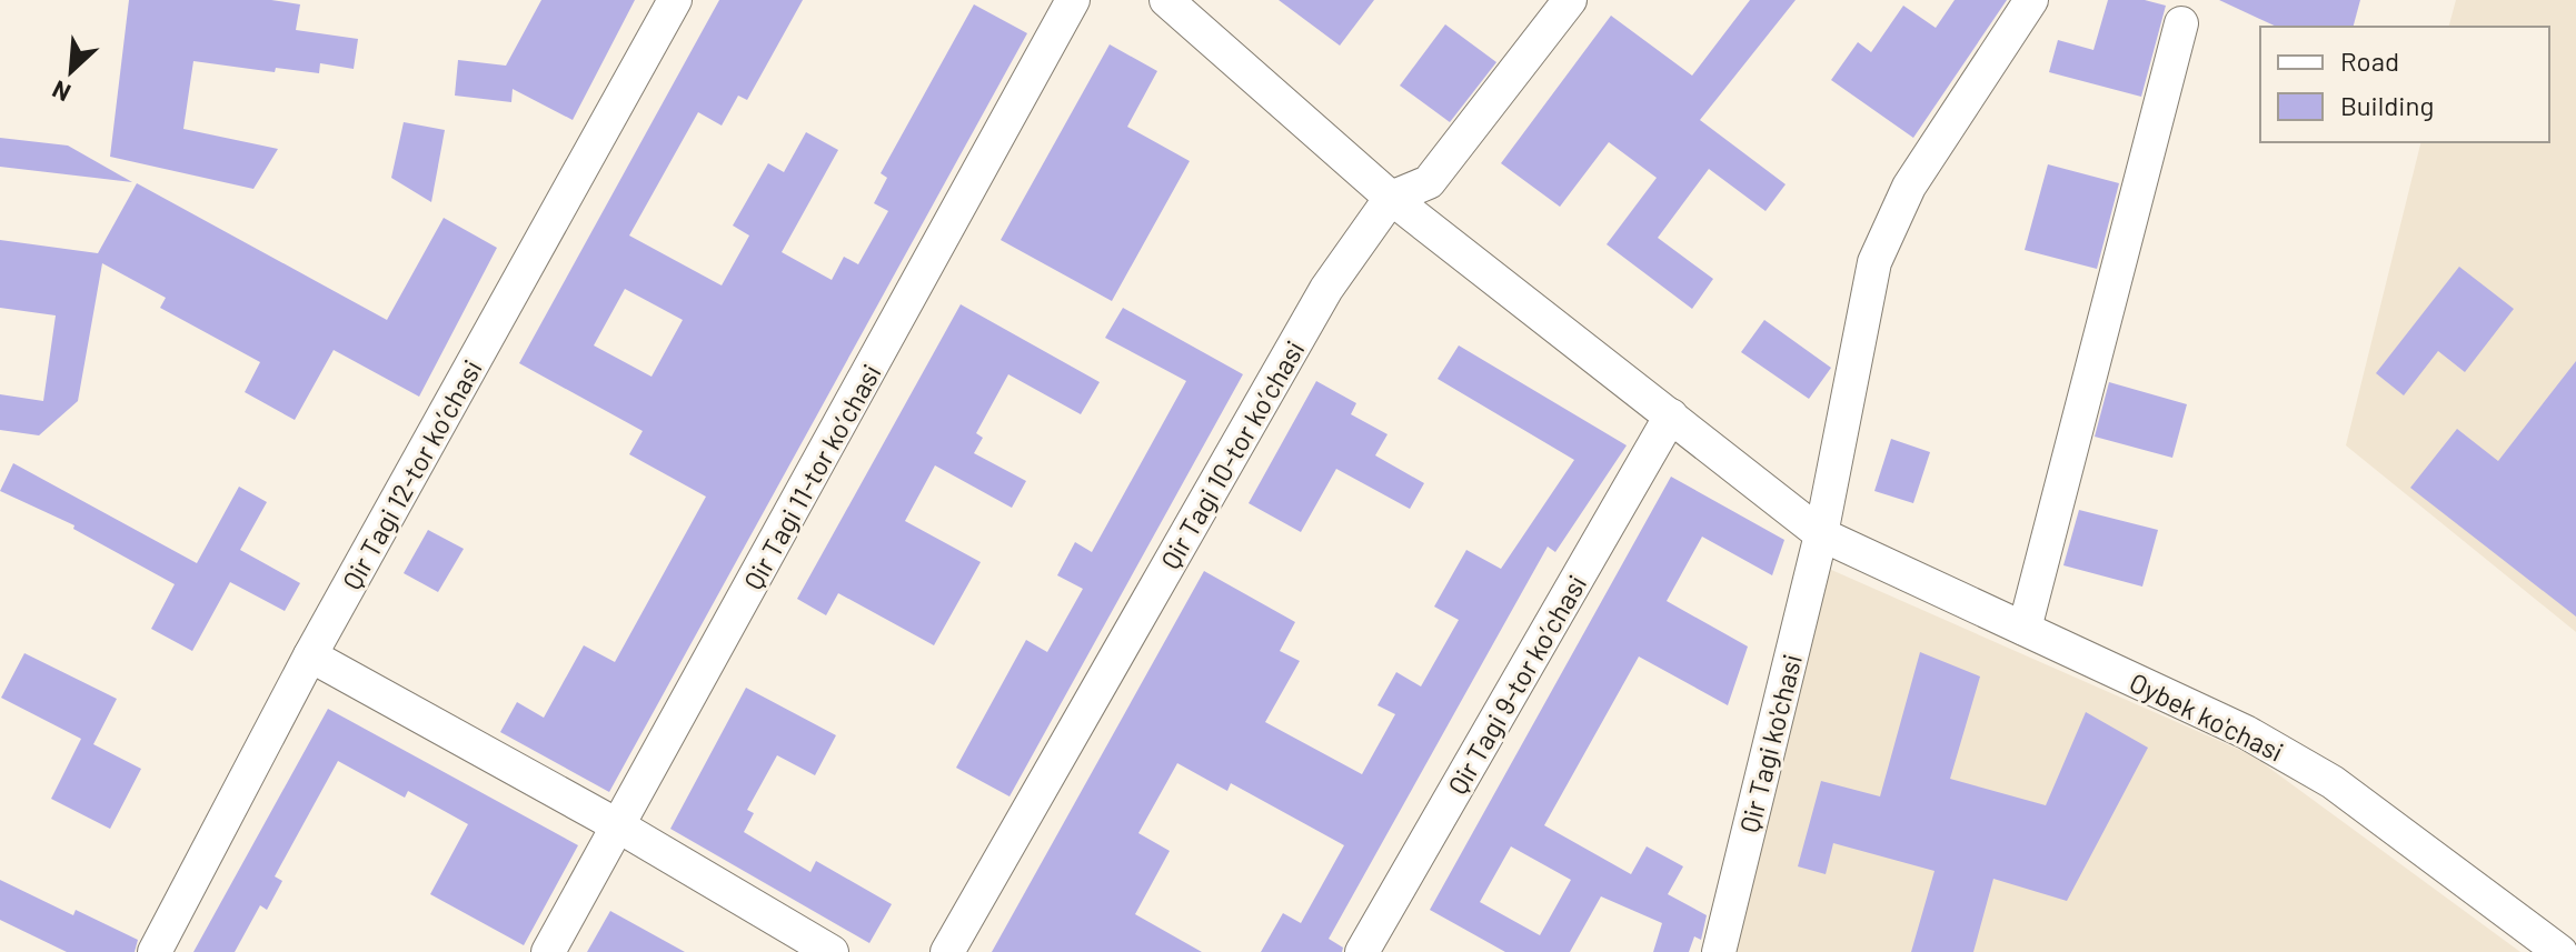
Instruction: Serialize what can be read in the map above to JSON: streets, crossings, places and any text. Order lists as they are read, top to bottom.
{
  "streets": {
    "street": [
      "Qir Tagi 10-tor koʼchasi",
      "Qir Tagi 12-tor koʼchasi",
      "Qir Tagi 11-tor koʼchasi",
      "Qir Tagi 9-tor koʼchasi",
      "Oybek ko'chasi",
      "Qir Tagi ko'chasi"
    ]
  },
  "crossings": [
    ["Qir Tagi 10-tor koʼchasi", "Oybek ko'chasi"],
    ["Qir Tagi 9-tor koʼchasi", "Oybek ko'chasi"],
    ["Oybek ko'chasi", "Qir Tagi ko'chasi"]
  ],
  "legend": ["Road", "Building"],
  "north": "bottom left"
}
